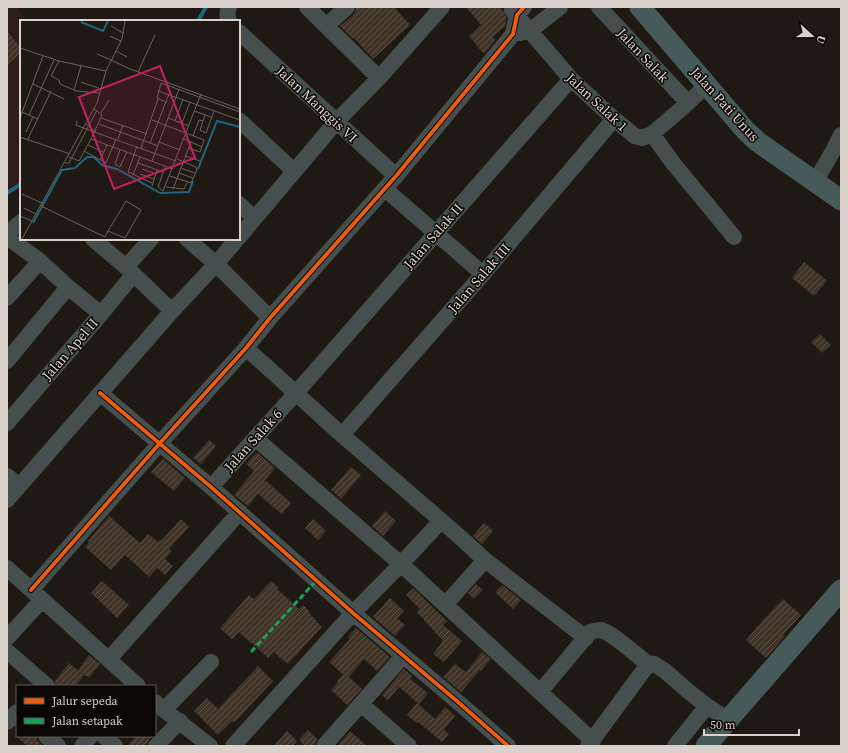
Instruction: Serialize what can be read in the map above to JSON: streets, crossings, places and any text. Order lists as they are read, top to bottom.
{
  "streets": {
    "main road": ["Jalan Pati Unus"],
    "street": [
      "Jalan Salak",
      "Jalan Salak 1",
      "Jalan Manggis VI",
      "Jalan Salak II",
      "Jalan Salak III",
      "Jalan Apel II",
      "Jalan Salak 6"
    ]
  },
  "crossings": [
    ["Jalan Salak", "Jalan Pati Unus"],
    ["Jalan Salak 1", "Jalan Salak II"],
    ["Jalan Salak 1", "Jalan Salak III"],
    ["Jalan Salak II", "Jalan Salak 6"]
  ],
  "legend": ["Jalur sepeda", "Jalan setapak"],
  "scale_bar": "50 m",
  "north": "right"
}
